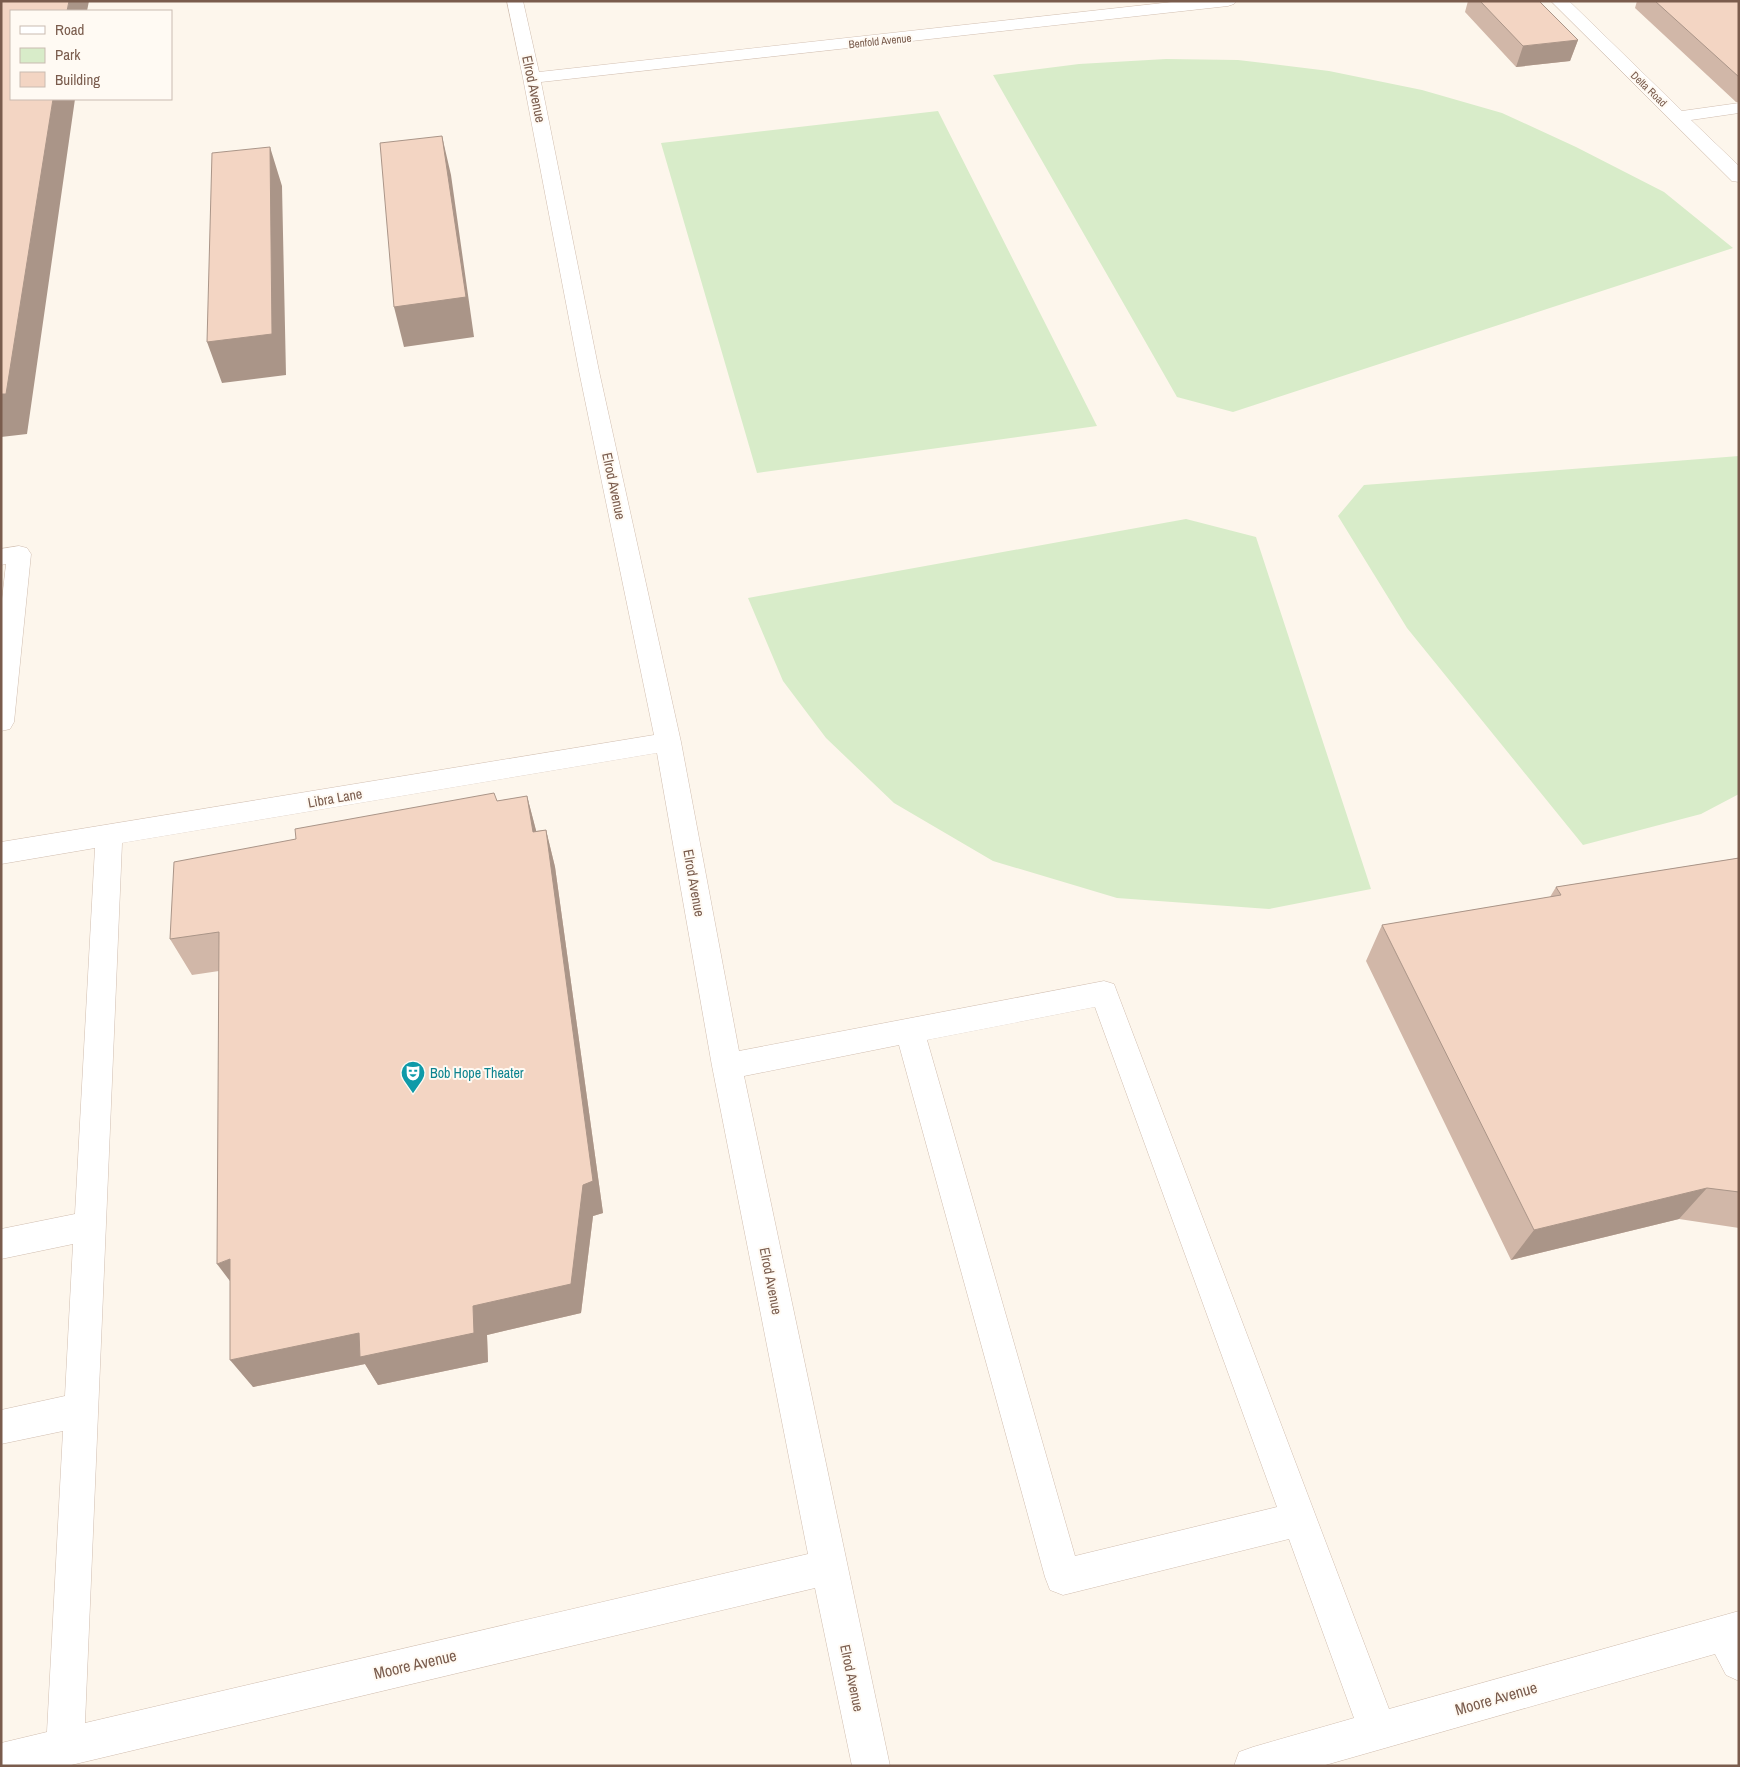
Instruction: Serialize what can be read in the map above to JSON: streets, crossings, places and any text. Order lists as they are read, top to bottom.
{
  "streets": {
    "street": [
      "Benfold Avenue",
      "Elrod Avenue",
      "Delta Road",
      "Libra Lane",
      "Moore Avenue"
    ]
  },
  "crossings": [
    ["Benfold Avenue", "Elrod Avenue"],
    ["Elrod Avenue", "Libra Lane"],
    ["Elrod Avenue", "Moore Avenue"]
  ],
  "places": {
    "theatre": ["Bob Hope Theater"]
  },
  "legend": ["Road", "Park", "Building"]
}
